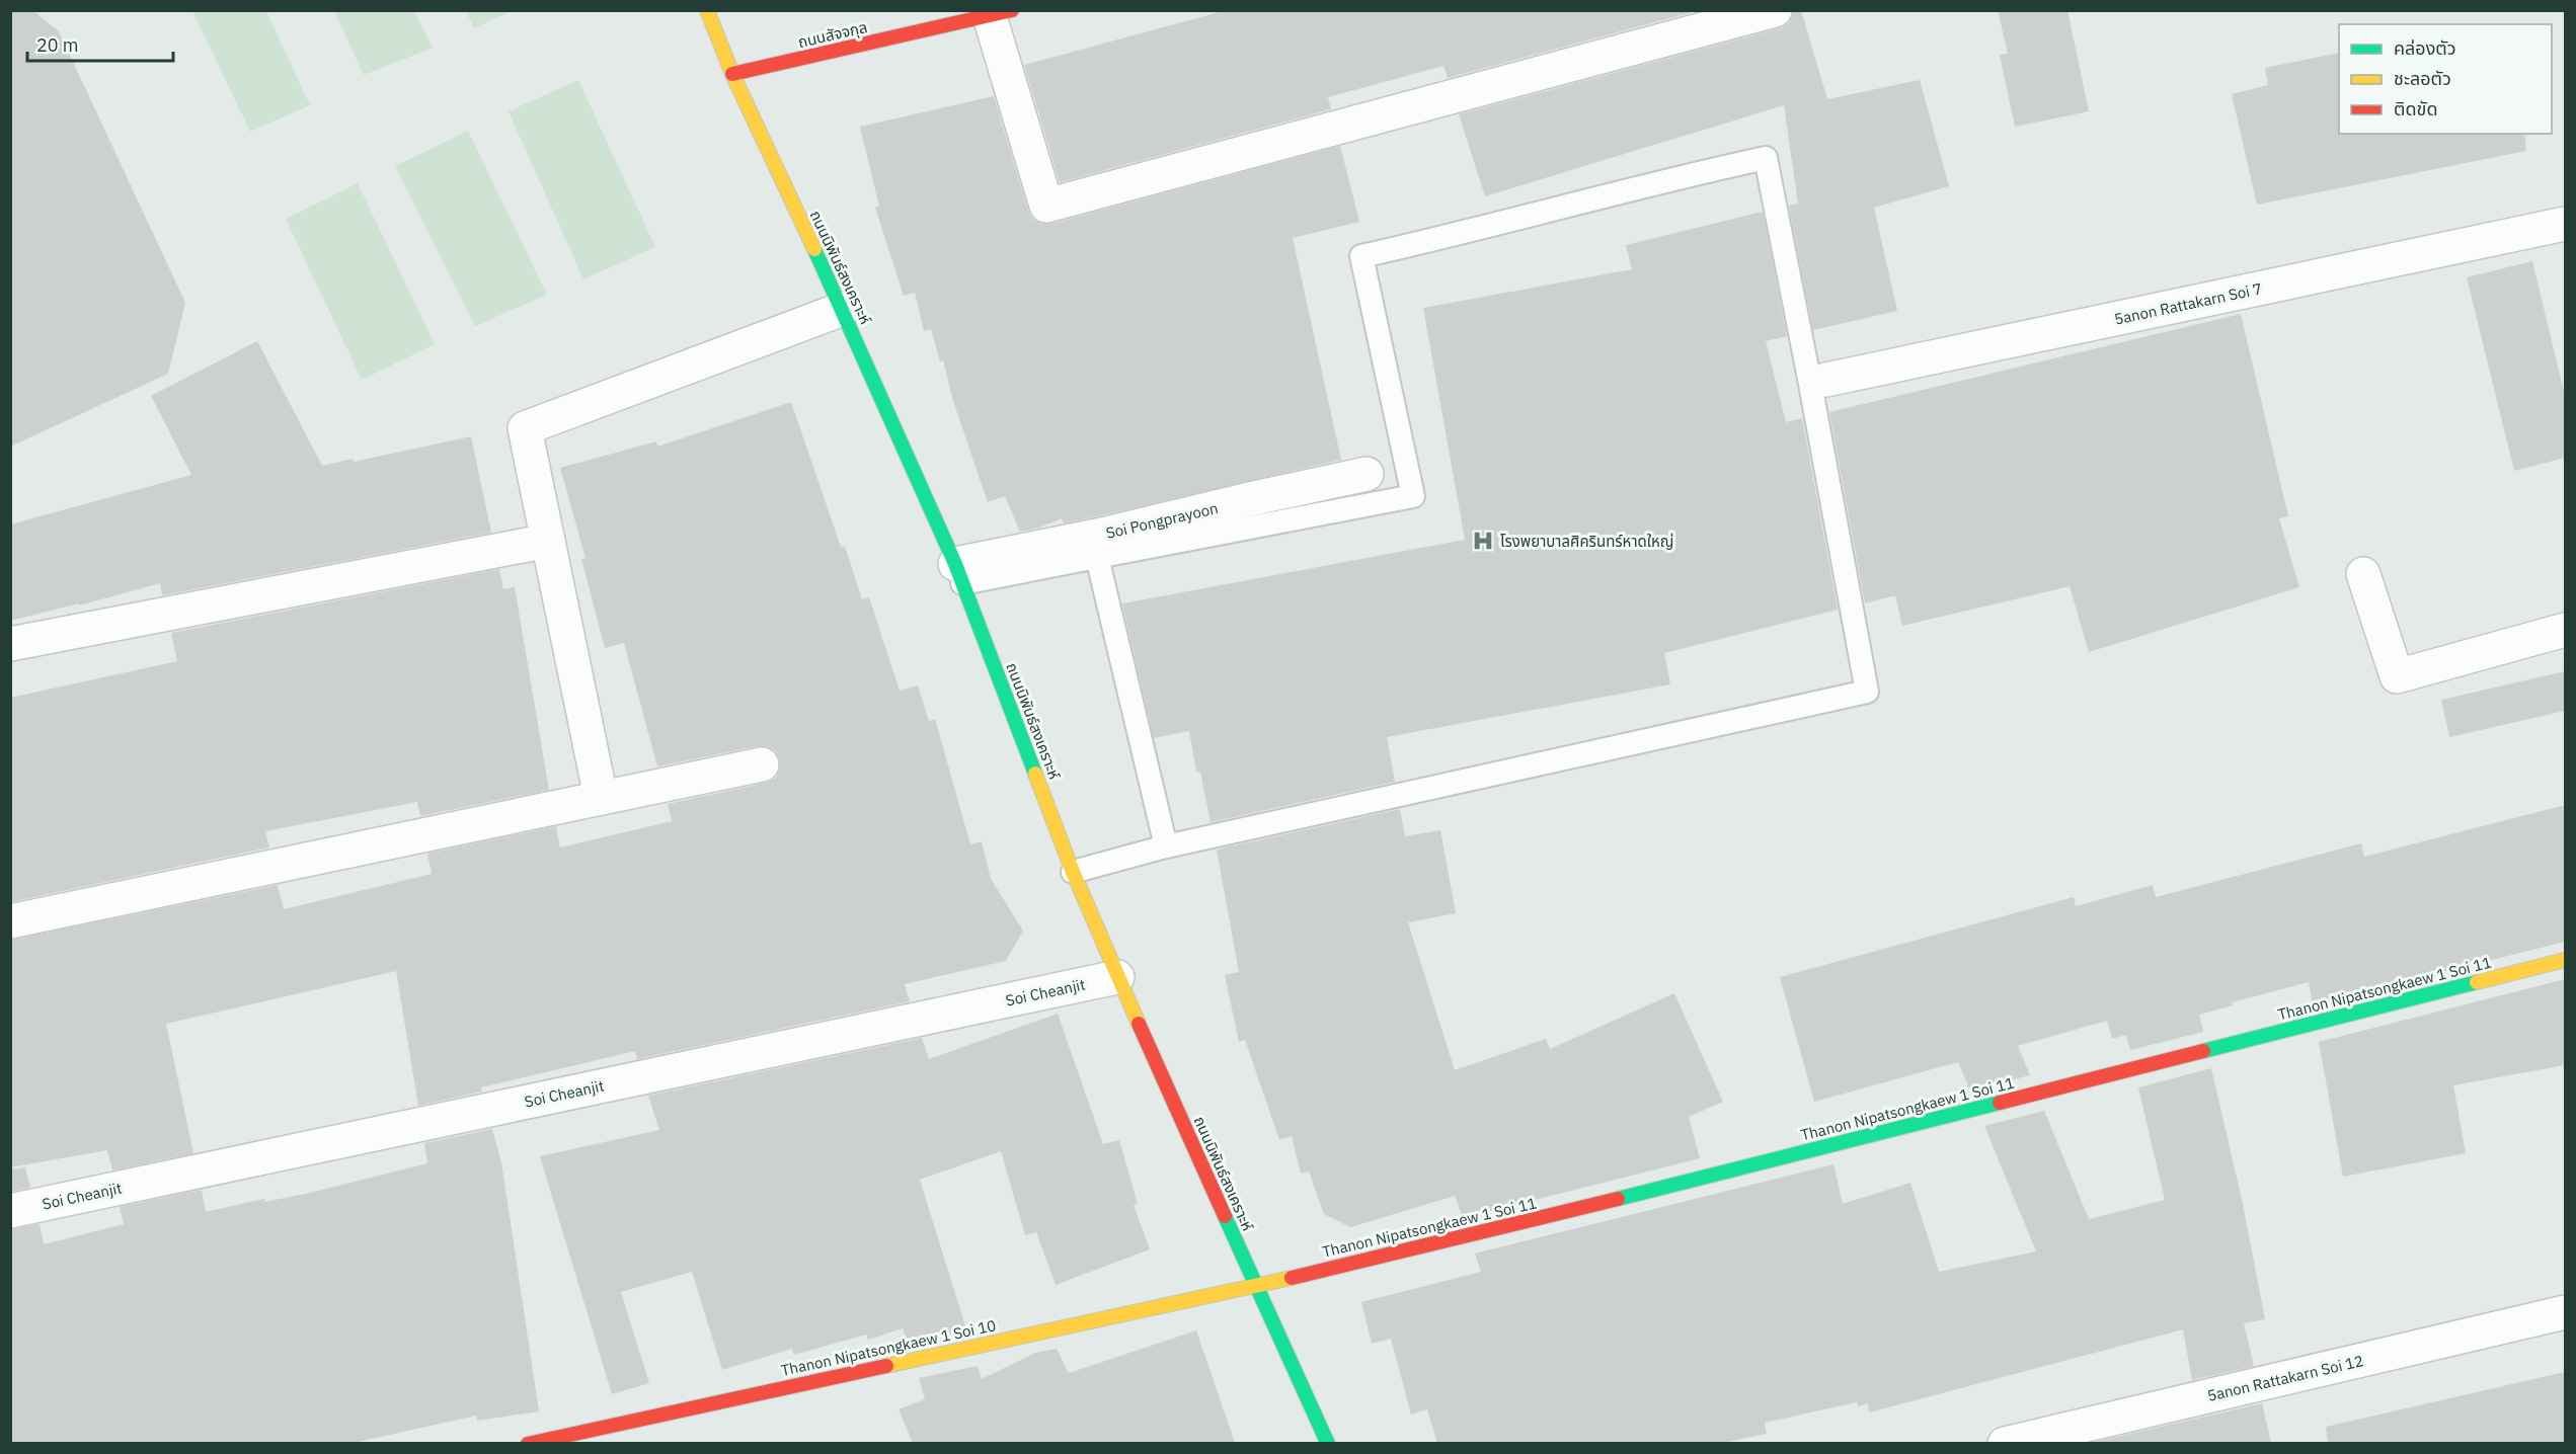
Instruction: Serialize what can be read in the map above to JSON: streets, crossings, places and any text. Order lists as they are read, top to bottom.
{
  "streets": {
    "street": [
      "ถนนสัจจกุล",
      "ถนนนิพันธ์สงเคราะห์",
      "5anon Rattakarn Soi 7",
      "Soi Pongprayoon",
      "Thanon Nipatsongkaew 1 Soi 11",
      "Soi Cheanjit",
      "Thanon Nipatsongkaew 1 Soi 10",
      "5anon Rattakarn Soi 12"
    ]
  },
  "crossings": [
    ["ถนนสัจจกุล", "ถนนนิพันธ์สงเคราะห์"],
    ["ถนนนิพันธ์สงเคราะห์", "Soi Pongprayoon"],
    ["ถนนนิพันธ์สงเคราะห์", "Thanon Nipatsongkaew 1 Soi 11"],
    ["ถนนนิพันธ์สงเคราะห์", "Soi Cheanjit"],
    ["ถนนนิพันธ์สงเคราะห์", "Thanon Nipatsongkaew 1 Soi 10"],
    ["Thanon Nipatsongkaew 1 Soi 11", "Thanon Nipatsongkaew 1 Soi 10"]
  ],
  "places": {
    "hospital": ["โรงพยาบาลศิครินทร์หาดใหญ่"]
  },
  "legend": ["คล่องตัว", "ชะลอตัว", "ติดขัด"],
  "scale_bar": "20 m"
}
